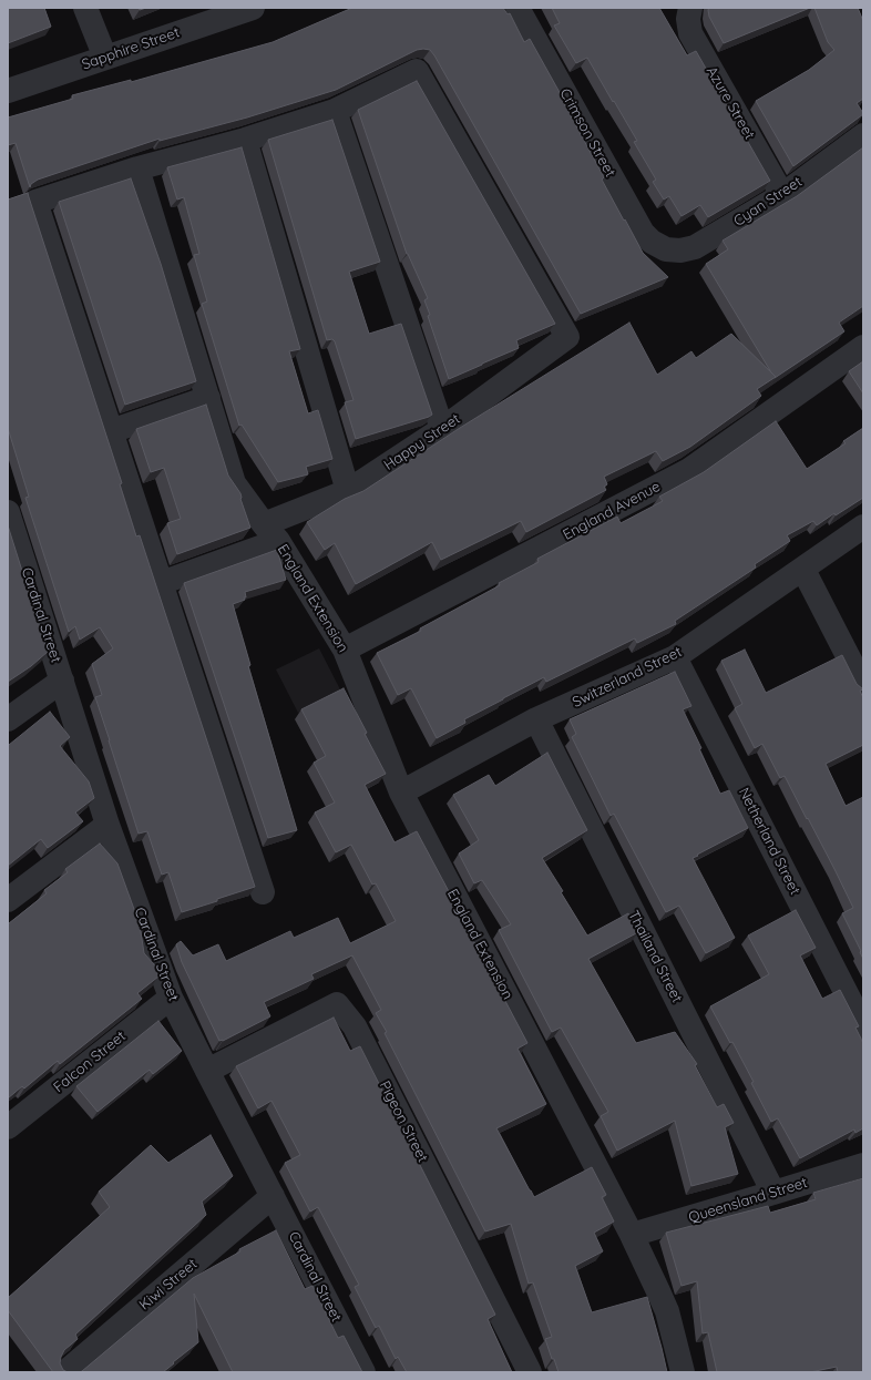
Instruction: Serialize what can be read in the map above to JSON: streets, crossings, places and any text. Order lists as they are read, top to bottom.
{
  "streets": {
    "street": [
      "Sapphire Street",
      "Azure Street",
      "Crimson Street",
      "Cyan Street",
      "Happy Street",
      "England Avenue",
      "England Extension",
      "Cardinal Street",
      "Switzerland Street",
      "Netherland Street",
      "Thailand Street",
      "Falcon Street",
      "Pigeon Street",
      "Queensland Street",
      "Kiwi Street"
    ]
  },
  "crossings": [
    ["Azure Street", "Cyan Street"],
    ["Crimson Street", "Cyan Street"],
    ["Happy Street", "England Extension"],
    ["England Avenue", "England Extension"],
    ["England Extension", "Switzerland Street"],
    ["England Extension", "Queensland Street"],
    ["Cardinal Street", "Falcon Street"],
    ["Cardinal Street", "Pigeon Street"],
    ["Cardinal Street", "Kiwi Street"],
    ["Switzerland Street", "Netherland Street"],
    ["Switzerland Street", "Thailand Street"],
    ["Thailand Street", "Queensland Street"]
  ]
}
